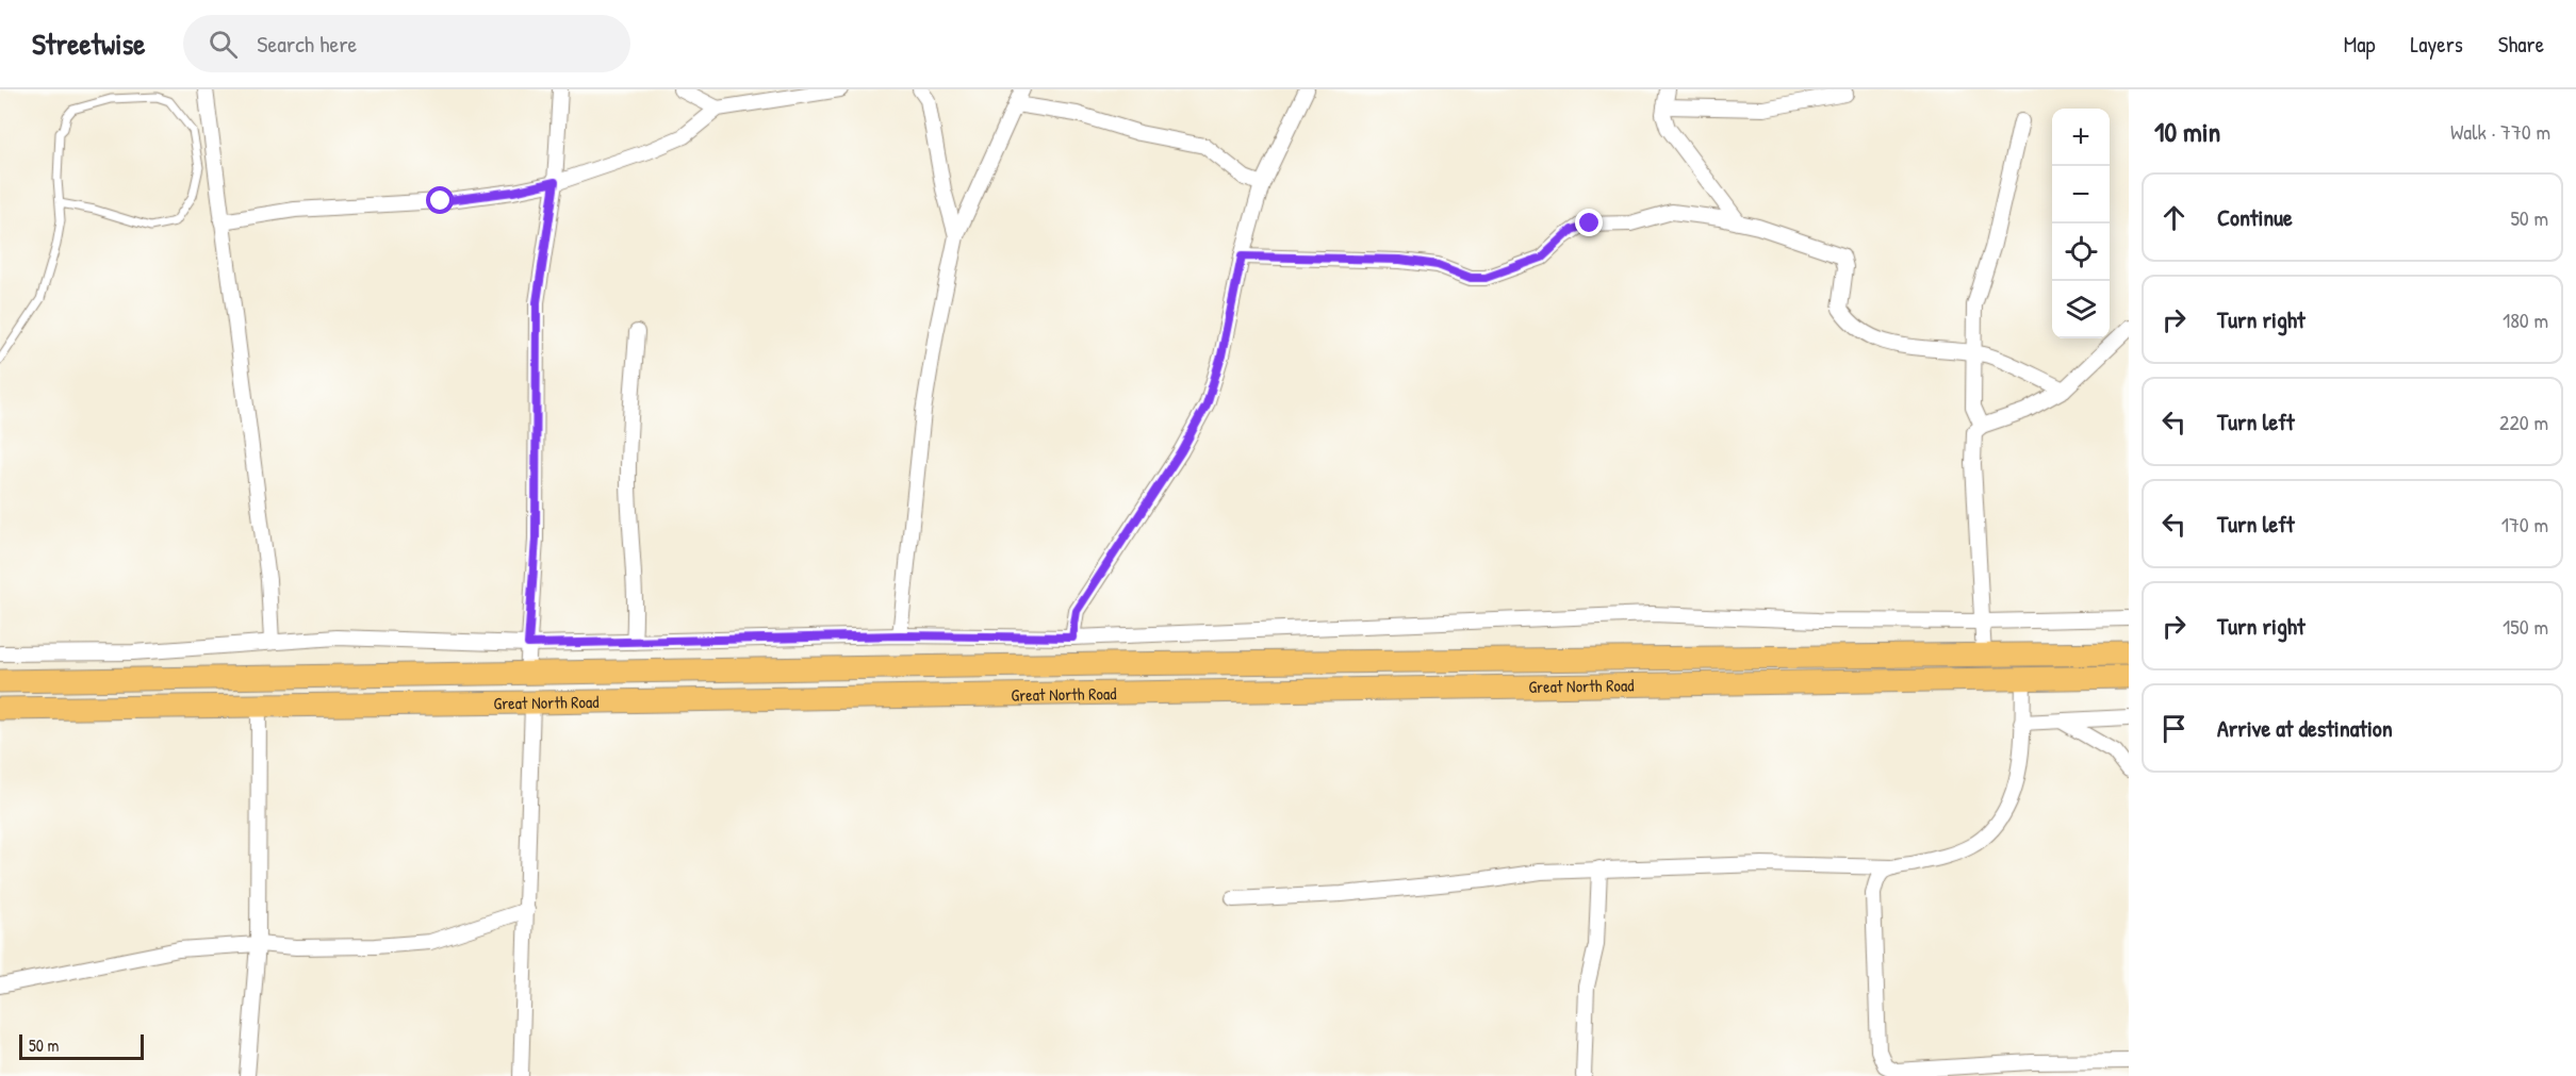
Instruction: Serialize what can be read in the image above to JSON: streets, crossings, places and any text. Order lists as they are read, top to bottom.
{
  "streets": {
    "main road": ["Great North Road"]
  },
  "scale_bar": "50 m",
  "page": {
    "header": "Streetwise",
    "search": "Search here",
    "nav": ["Map", "Layers", "Share"],
    "heading": ["10 min", "Walk · 770 m"],
    "map_buttons": ["+", "−"],
    "list": [
      ["Continue", "50 m"],
      ["Turn right", "180 m"],
      ["Turn left", "220 m"],
      ["Turn left", "170 m"],
      ["Turn right", "150 m"],
      "Arrive at destination"
    ],
    "scale": "50 m"
  }
}
